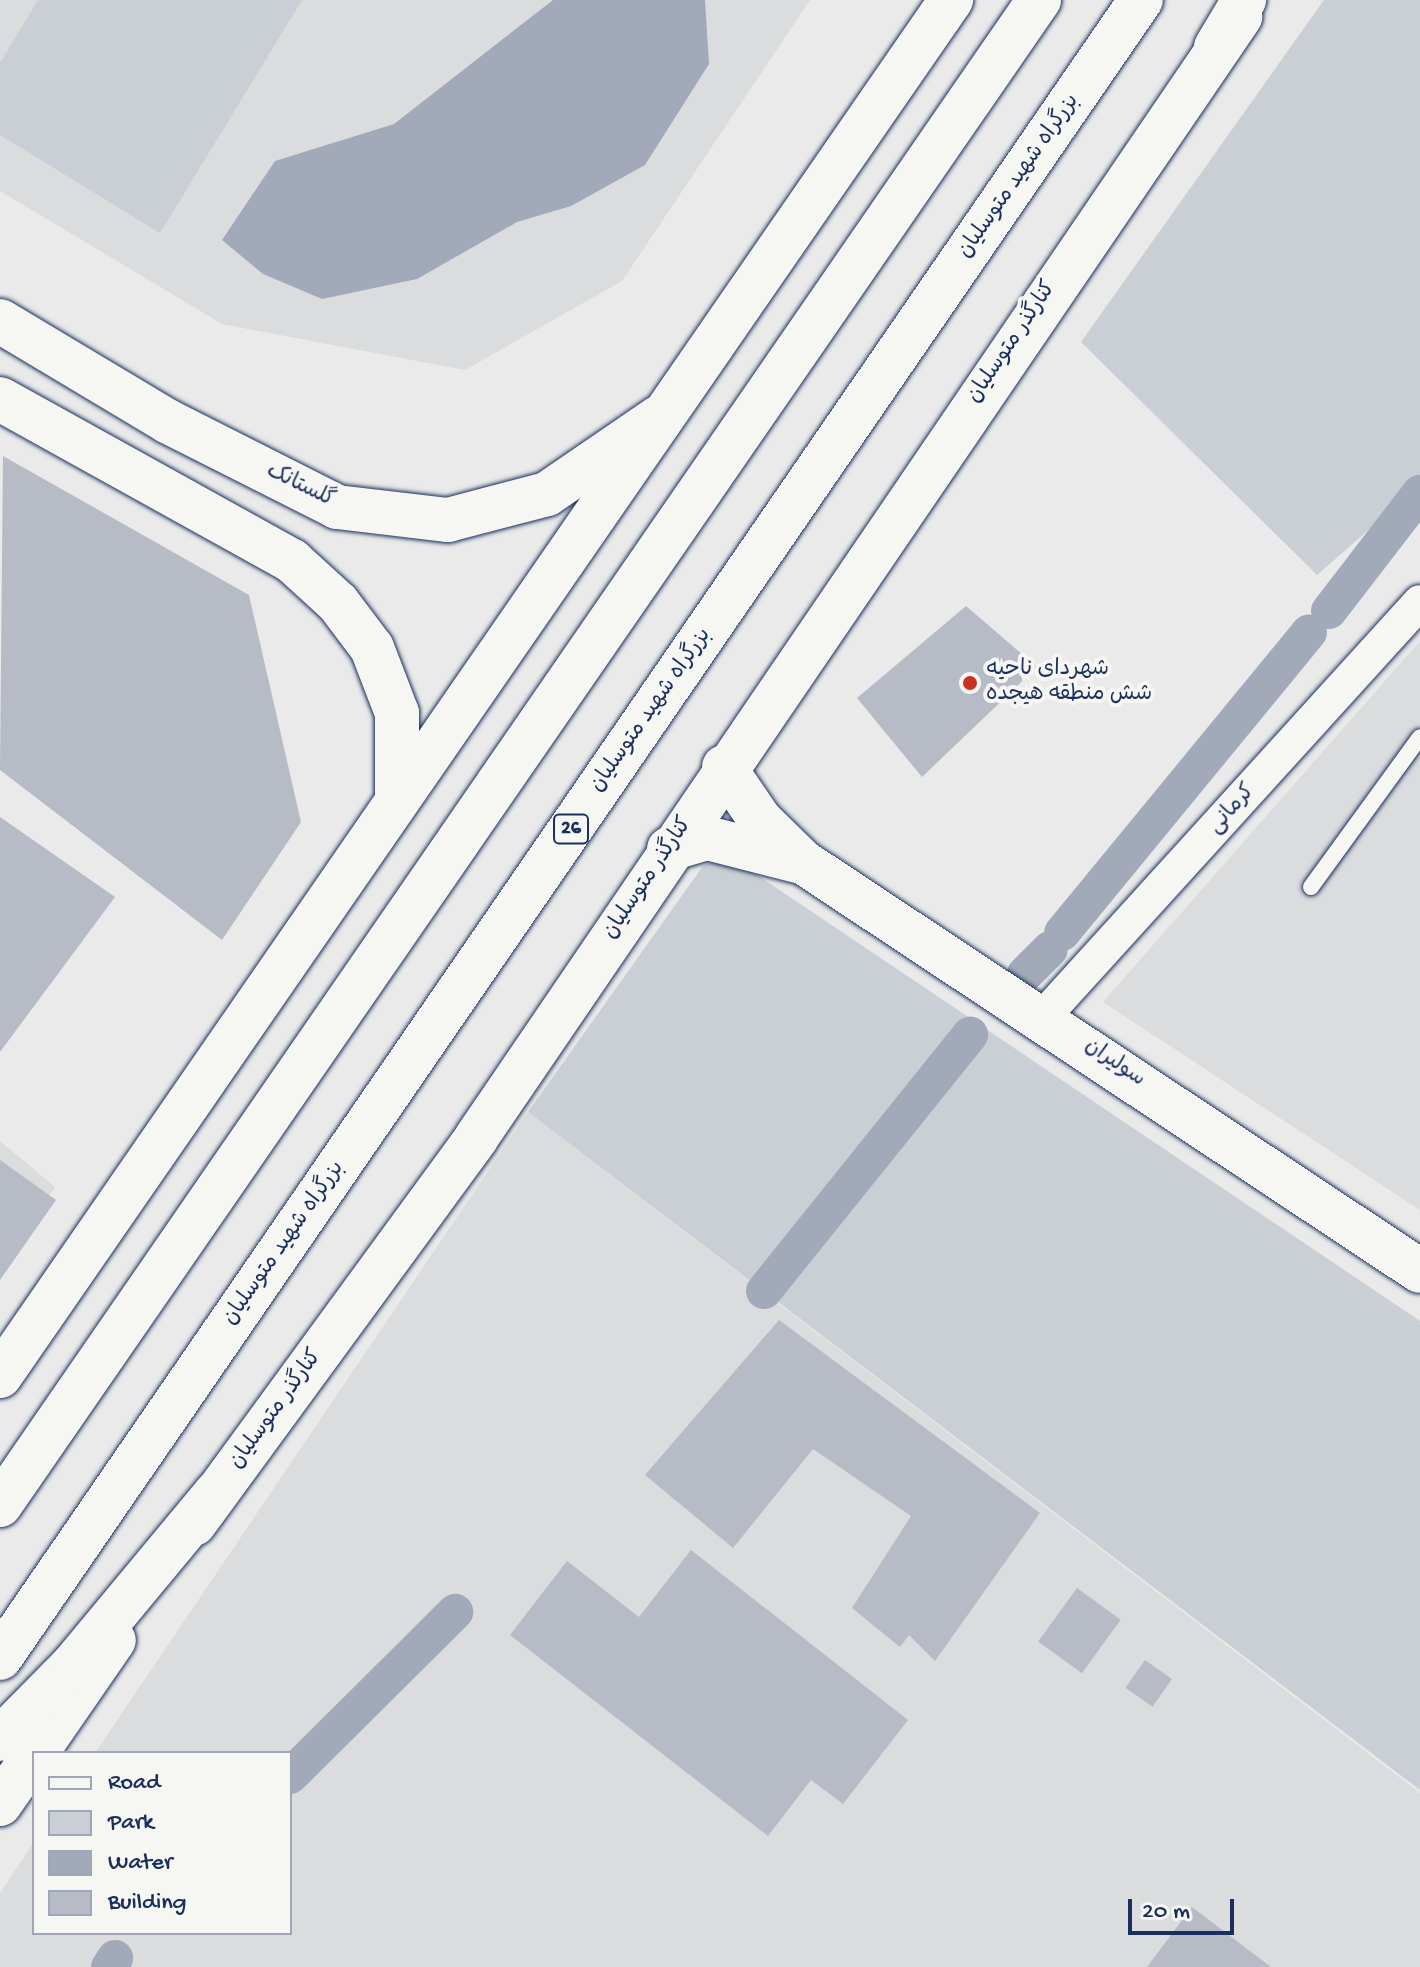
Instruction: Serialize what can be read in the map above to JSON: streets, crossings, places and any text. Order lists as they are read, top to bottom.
{
  "streets": {
    "main road": [
      "بزرگراه شهید متوسلیان",
      "کنارگذر متوسلیان",
      "گلستانک",
      "26",
      "سولیران"
    ],
    "street": ["کرمانی"]
  },
  "crossings": [
    ["کرمانی", "سولیران"]
  ],
  "places": ["شهردای ناحیه شش منطقه هیجده"],
  "legend": [
    "Road",
    "Park",
    "Water",
    "Building"
  ],
  "scale_bar": "20 m"
}
